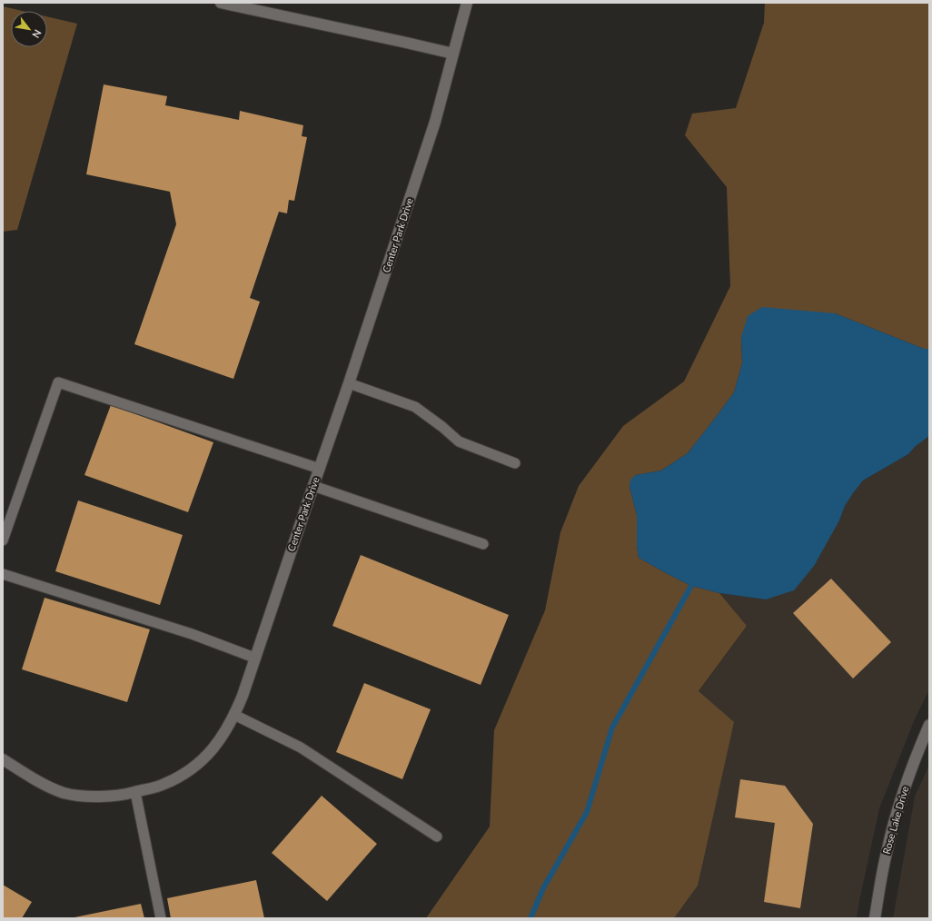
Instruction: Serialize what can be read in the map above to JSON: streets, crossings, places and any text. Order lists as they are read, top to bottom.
{
  "streets": {
    "street": ["Center Park Drive", "Rose Lake Drive"]
  },
  "north": "bottom right"
}
